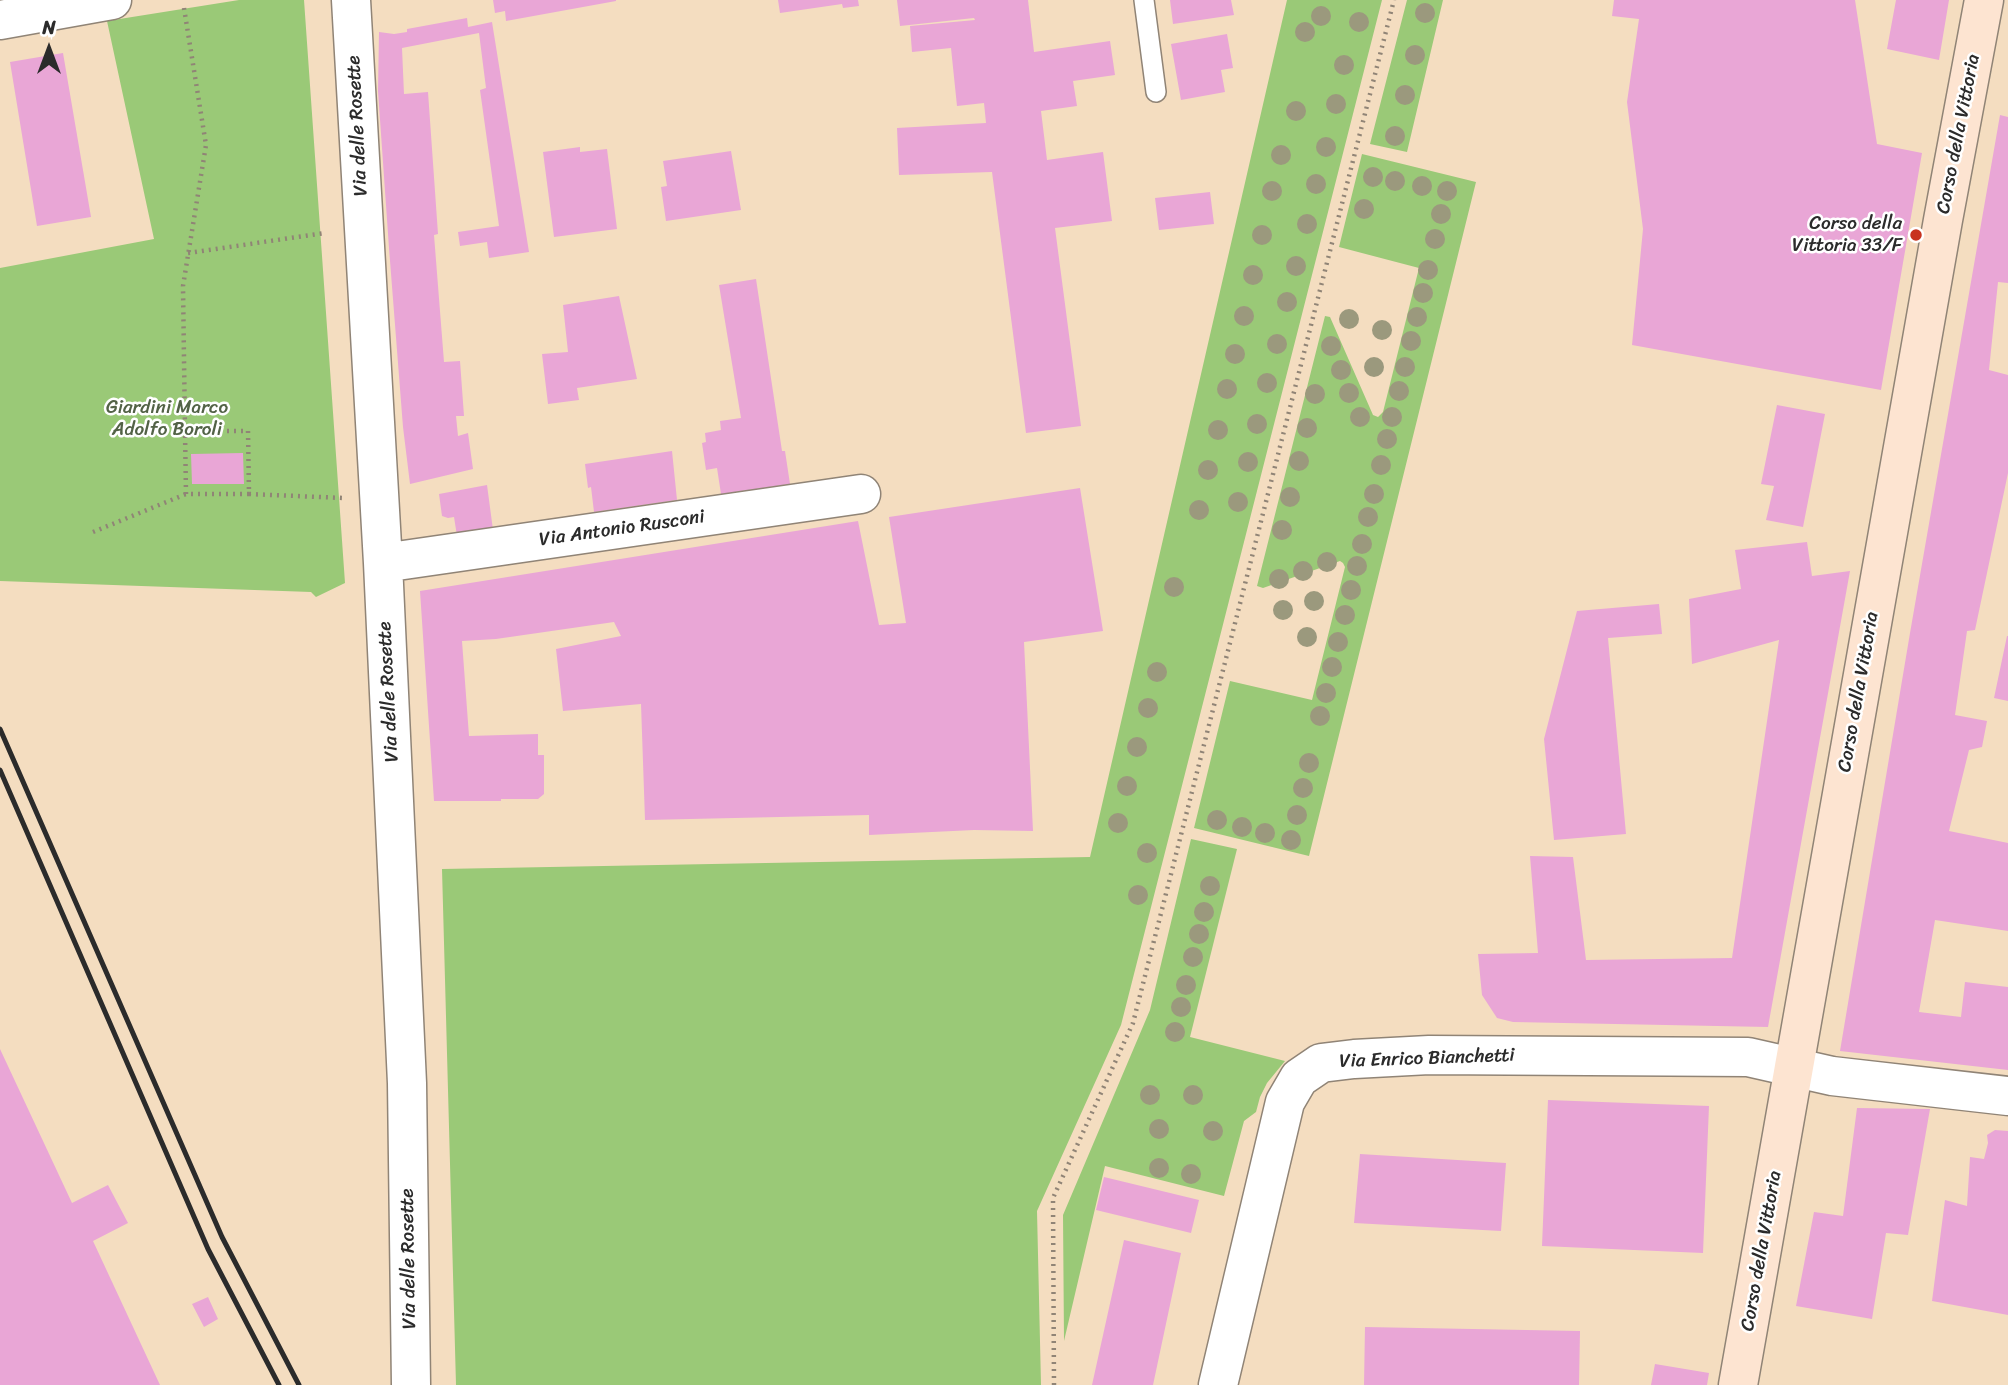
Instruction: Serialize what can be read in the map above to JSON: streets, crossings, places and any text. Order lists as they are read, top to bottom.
{
  "streets": {
    "main road": ["Corso della Vittoria"],
    "street": ["Via delle Rosette", "Via Antonio Rusconi", "Via Enrico Bianchetti"]
  },
  "crossings": [
    ["Via delle Rosette", "Via Antonio Rusconi"],
    ["Corso della Vittoria", "Via Enrico Bianchetti"]
  ],
  "parks": ["Giardini Marco Adolfo Boroli"],
  "places": ["Corso della Vittoria 33/F"],
  "north": "top"
}
